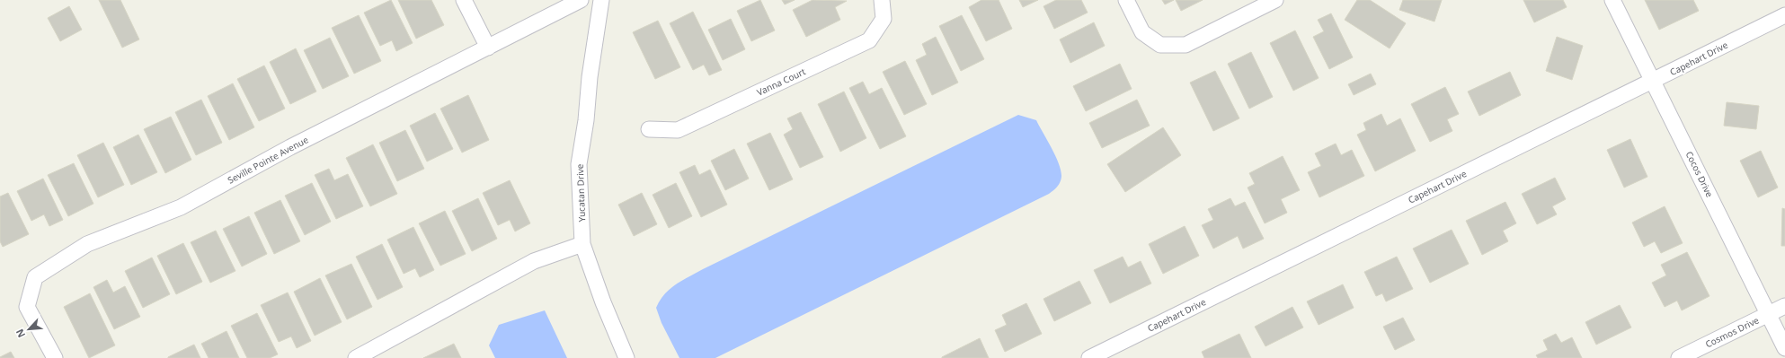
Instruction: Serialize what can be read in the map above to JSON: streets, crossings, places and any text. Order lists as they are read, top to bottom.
{
  "streets": {
    "street": [
      "Capehart Drive",
      "Vanna Court",
      "Seville Pointe Avenue",
      "Cocos Drive",
      "Yucatan Drive",
      "Cosmos Drive"
    ]
  },
  "crossings": [
    ["Capehart Drive", "Cocos Drive"],
    ["Cocos Drive", "Cosmos Drive"]
  ],
  "north": "bottom left"
}
